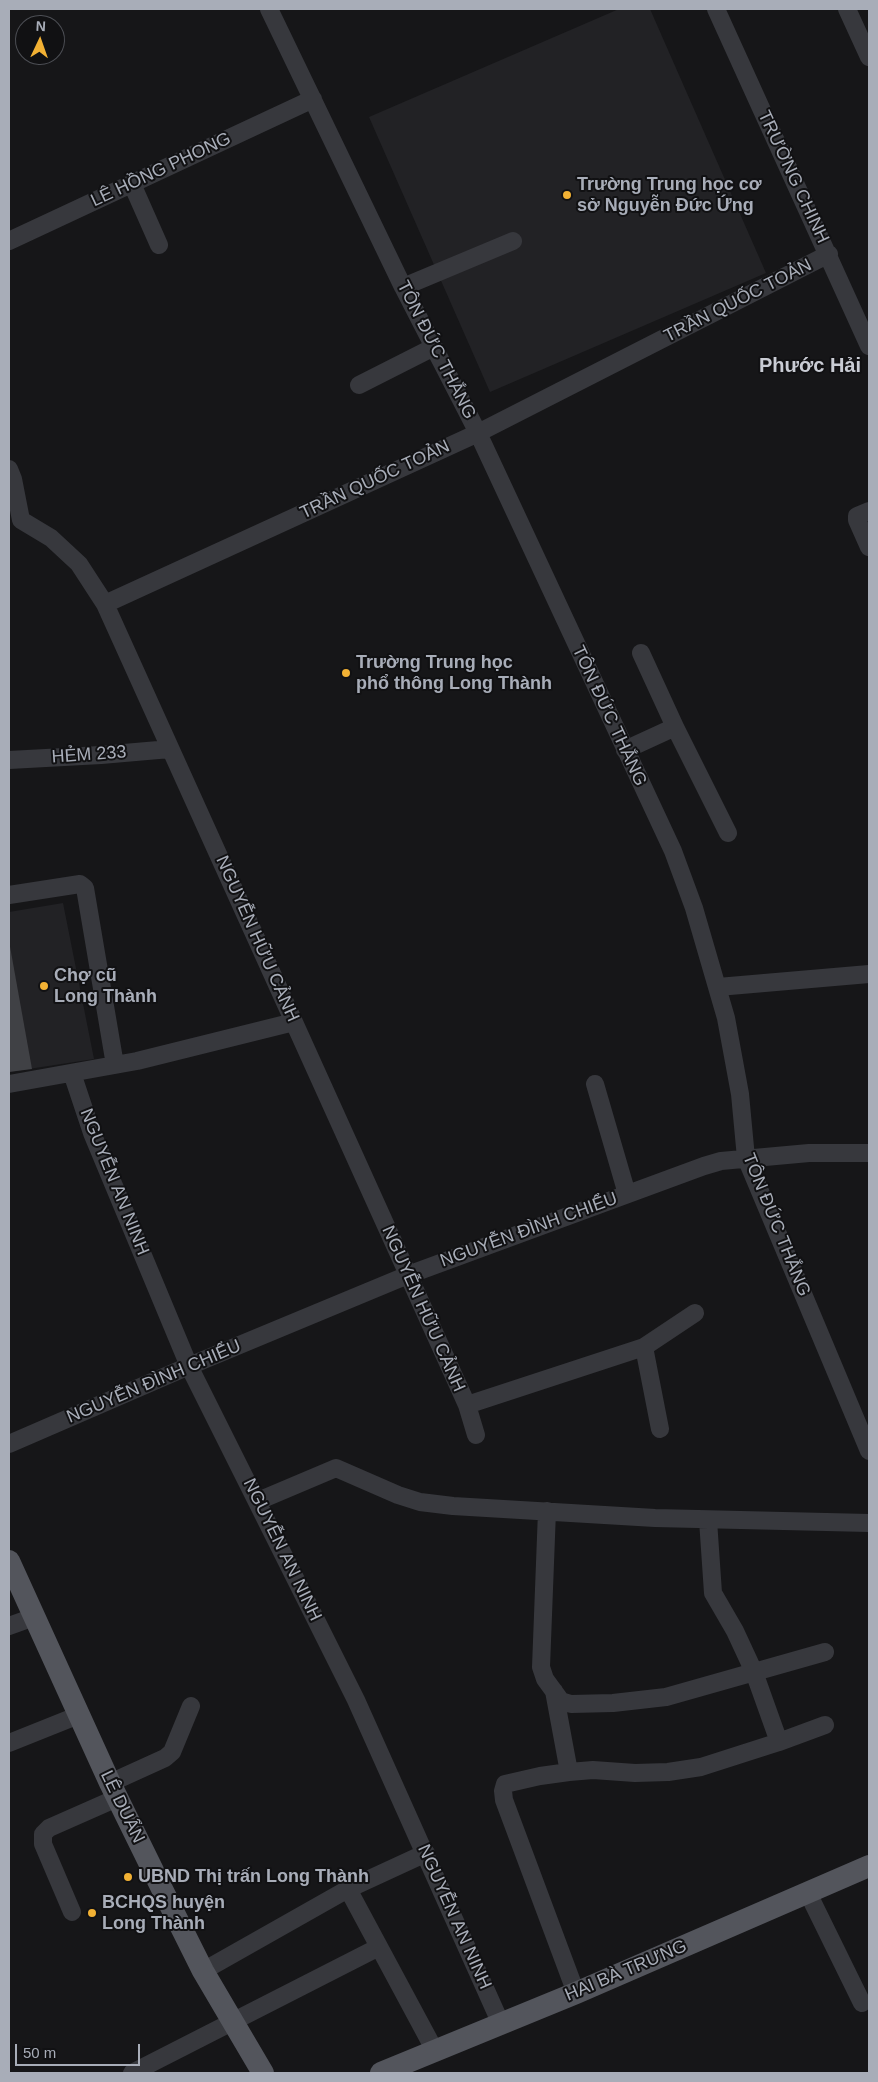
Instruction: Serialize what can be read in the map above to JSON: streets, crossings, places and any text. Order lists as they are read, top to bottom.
{
  "streets": {
    "main road": ["LÊ DUẨN", "HAI BÀ TRƯNG"],
    "street": [
      "LÊ HỒNG PHONG",
      "TRƯỜNG CHINH",
      "TRẦN QUỐC TOẢN",
      "TÔN ĐỨC THẮNG",
      "HẺM 233",
      "NGUYỄN HỮU CẢNH",
      "NGUYỄN AN NINH",
      "NGUYỄN ĐÌNH CHIỂU"
    ]
  },
  "crossings": [
    ["LÊ HỒNG PHONG", "TÔN ĐỨC THẮNG"],
    ["TRƯỜNG CHINH", "TRẦN QUỐC TOẢN"],
    ["TRẦN QUỐC TOẢN", "TÔN ĐỨC THẮNG"],
    ["TRẦN QUỐC TOẢN", "NGUYỄN HỮU CẢNH"],
    ["TÔN ĐỨC THẮNG", "NGUYỄN ĐÌNH CHIỂU"],
    ["HẺM 233", "NGUYỄN HỮU CẢNH"],
    ["NGUYỄN HỮU CẢNH", "NGUYỄN ĐÌNH CHIỂU"],
    ["NGUYỄN AN NINH", "NGUYỄN ĐÌNH CHIỂU"],
    ["NGUYỄN AN NINH", "HAI BÀ TRƯNG"]
  ],
  "districts": ["Phước Hải"],
  "places": [
    "Trường Trung học cơ sở Nguyễn Đức Ứng",
    "Trường Trung học phổ thông Long Thành",
    "Chợ cũ Long Thành",
    "UBND Thị trấn Long Thành",
    "BCHQS huyện Long Thành"
  ],
  "scale_bar": "50 m",
  "north": "top"
}
